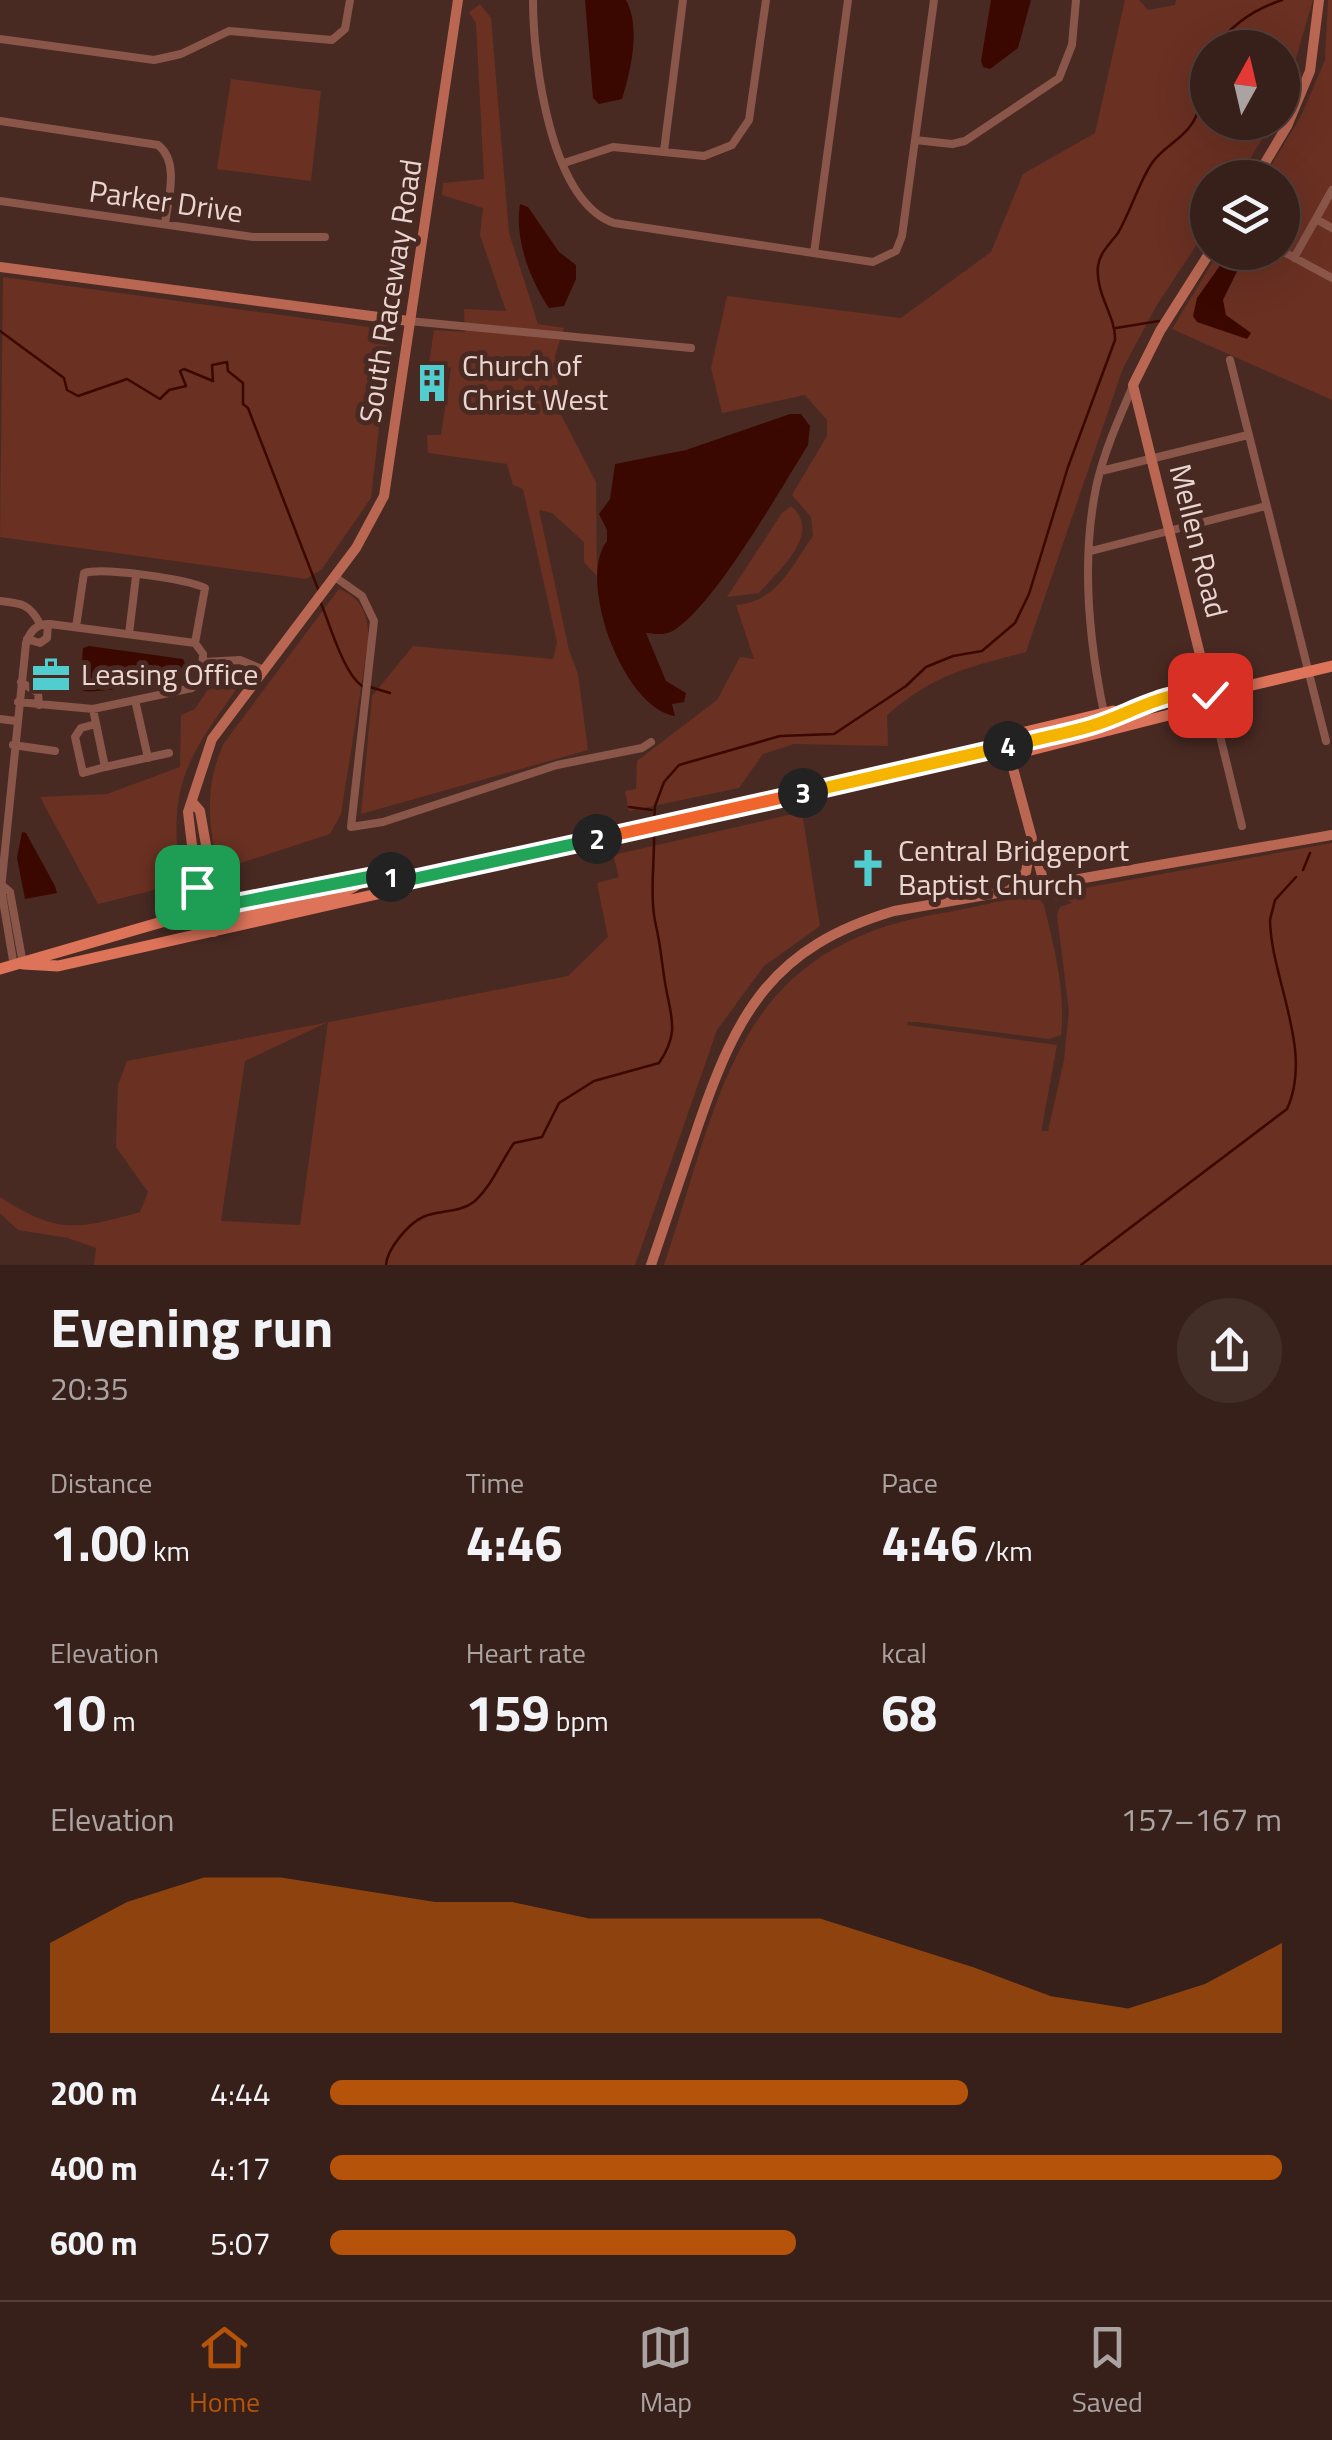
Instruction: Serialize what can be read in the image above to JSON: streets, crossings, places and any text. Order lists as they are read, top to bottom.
{
  "streets": {
    "street": ["Parker Drive", "South Raceway Road", "Mellen Road"]
  },
  "places": {
    "building": ["Church of Christ West"],
    "office": ["Leasing Office"],
    "church": ["Central Bridgeport Baptist Church"]
  },
  "north": "top",
  "page": {
    "pins": [
      "4",
      "3",
      "2",
      "1"
    ],
    "heading": ["Evening run", "20:35"],
    "stats": [
      ["Distance", "1.00 km"],
      ["Time", "4:46"],
      ["Pace", "4:46 /km"],
      ["Elevation", "10 m"],
      ["Heart rate", "159 bpm"],
      ["kcal", "68"]
    ],
    "chart": ["Elevation", "157–167 m"],
    "list": [
      {
        "name": "200 m",
        "note": "4:44"
      },
      {
        "name": "400 m",
        "note": "4:17"
      },
      {
        "name": "600 m",
        "note": "5:07"
      }
    ],
    "tabs": ["Home", "Map", "Saved"]
  }
}
